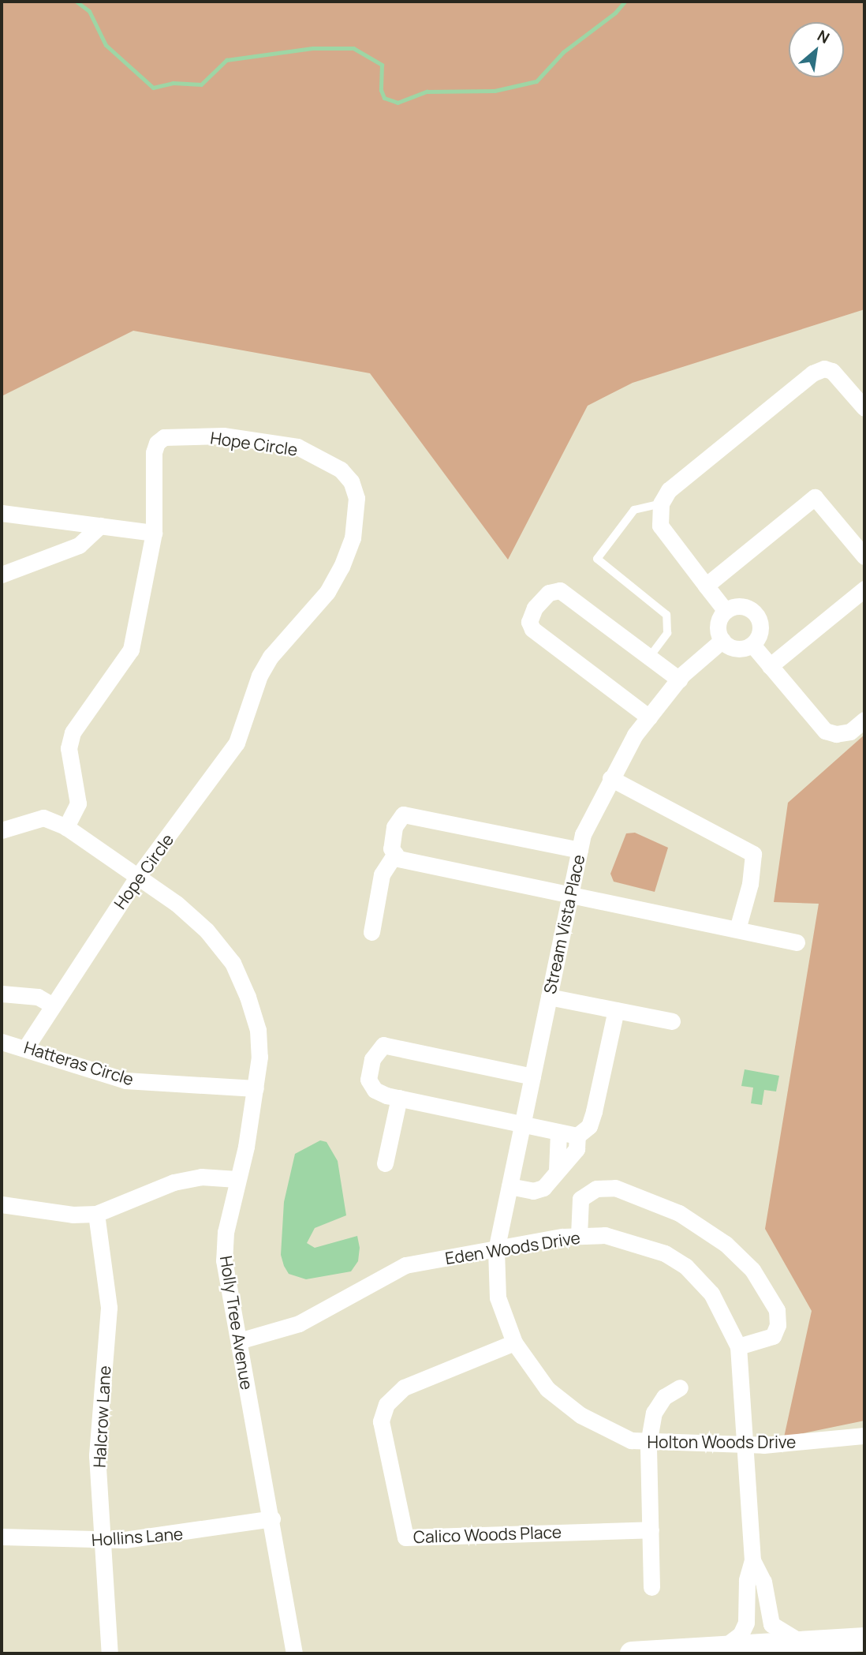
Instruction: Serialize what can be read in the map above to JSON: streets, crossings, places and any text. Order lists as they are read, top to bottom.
{
  "streets": {
    "street": [
      "Hope Circle",
      "Stream Vista Place",
      "Hatteras Circle",
      "Eden Woods Drive",
      "Holly Tree Avenue",
      "Halcrow Lane",
      "Holton Woods Drive",
      "Calico Woods Place",
      "Hollins Lane"
    ]
  },
  "crossings": [
    ["Hope Circle", "Hatteras Circle"],
    ["Hope Circle", "Holly Tree Avenue"],
    ["Stream Vista Place", "Eden Woods Drive"],
    ["Stream Vista Place", "Holton Woods Drive"],
    ["Hatteras Circle", "Holly Tree Avenue"],
    ["Eden Woods Drive", "Holly Tree Avenue"],
    ["Eden Woods Drive", "Holton Woods Drive"],
    ["Holly Tree Avenue", "Hollins Lane"],
    ["Halcrow Lane", "Hollins Lane"],
    ["Holton Woods Drive", "Calico Woods Place"]
  ],
  "north": "top right"
}
